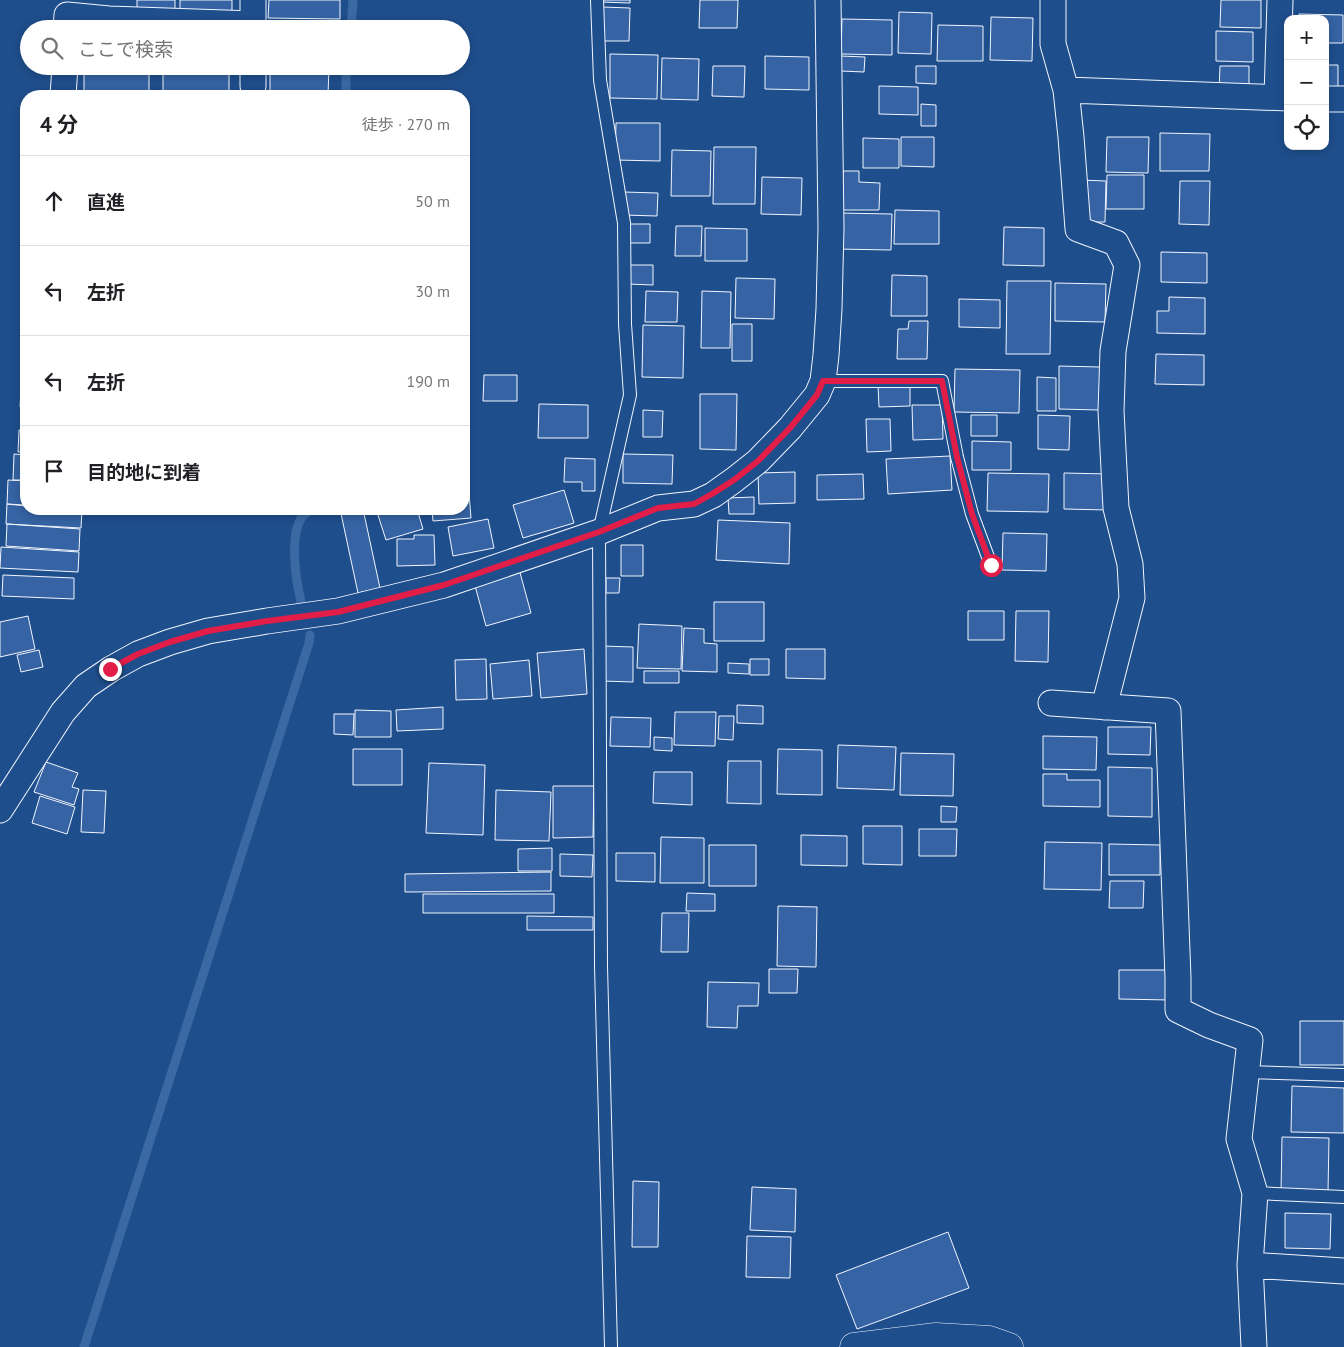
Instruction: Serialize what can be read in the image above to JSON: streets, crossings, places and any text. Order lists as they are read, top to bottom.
{
  "page": {
    "map_buttons": ["+", "−"],
    "search": "ここで検索",
    "heading": ["4 分", "徒歩 · 270 m"],
    "list": [
      ["直進", "50 m"],
      ["左折", "30 m"],
      ["左折", "190 m"],
      "目的地に到着"
    ]
  }
}
